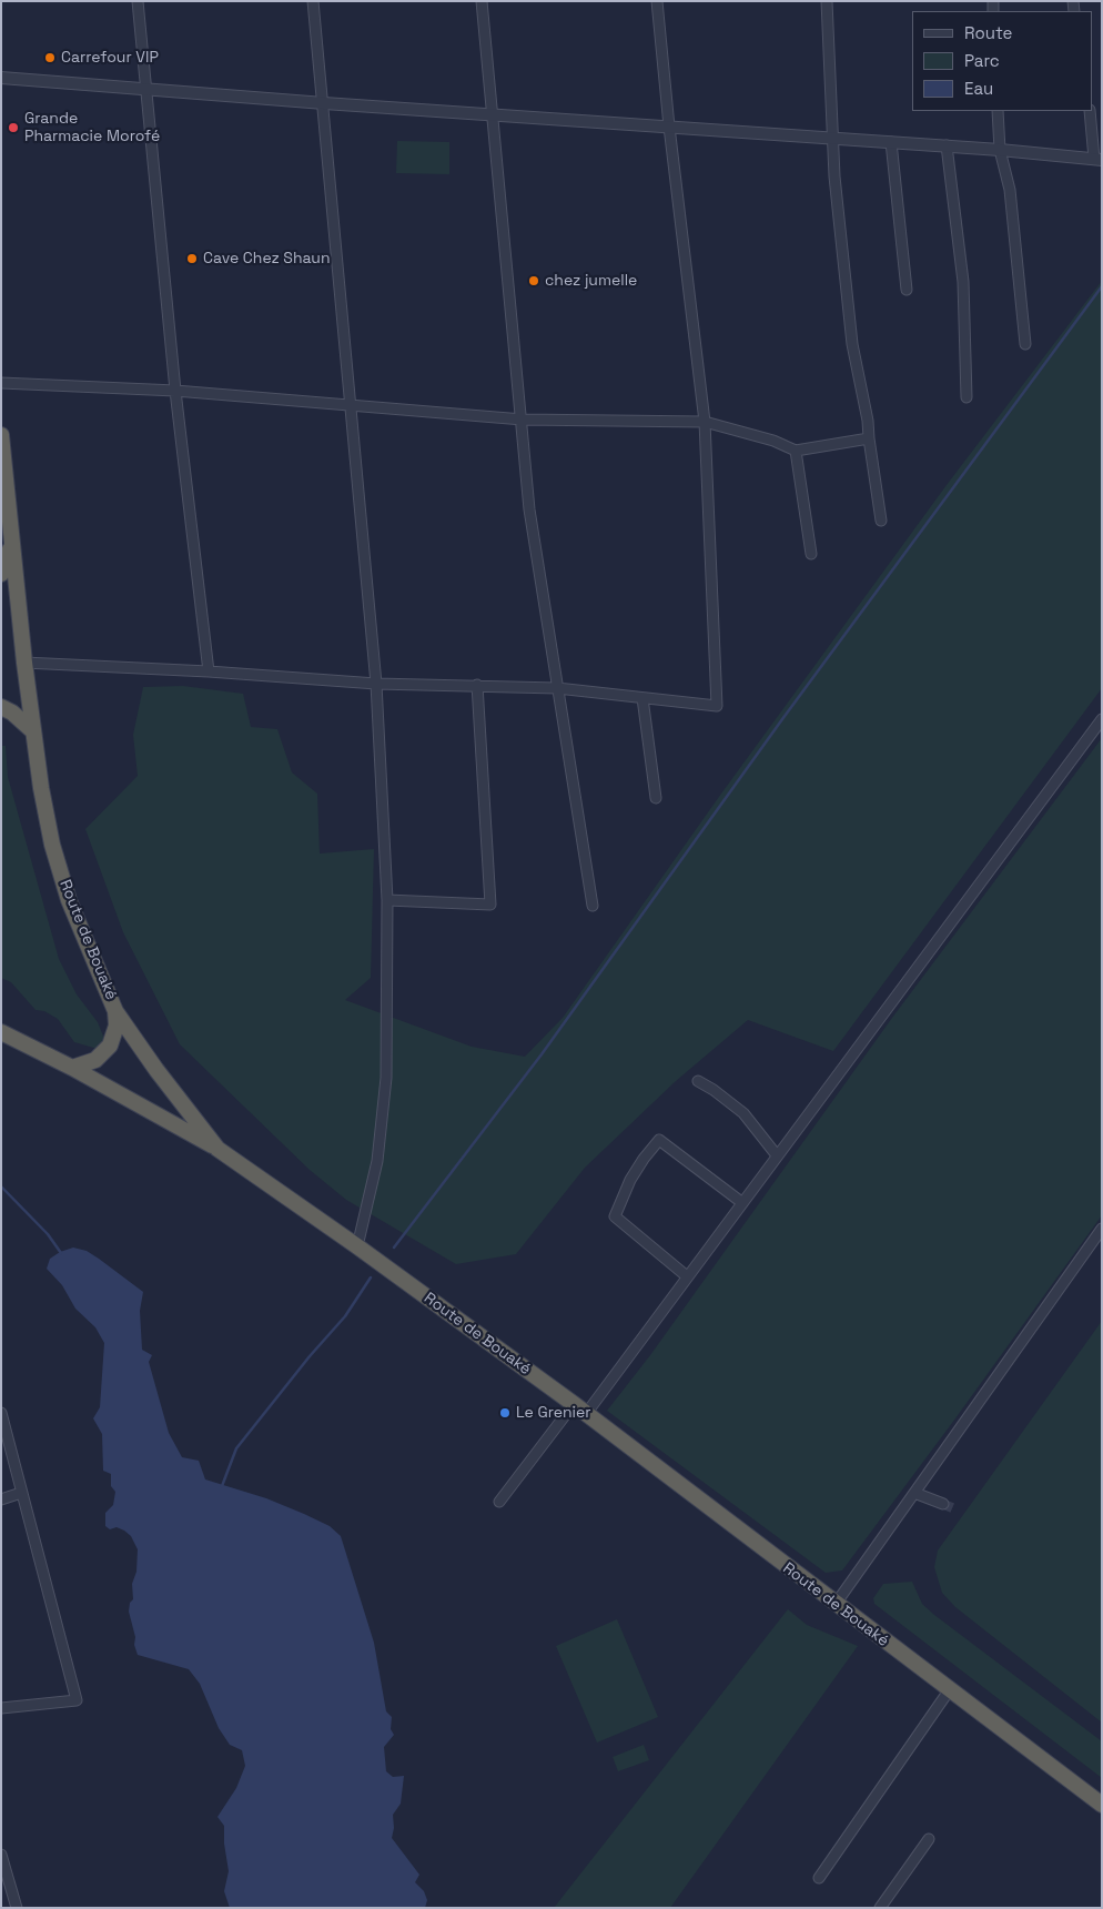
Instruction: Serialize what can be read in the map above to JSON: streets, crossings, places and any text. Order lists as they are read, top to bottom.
{
  "streets": {
    "highway": ["Route de Bouaké"]
  },
  "places": [
    "Carrefour VIP",
    "Grande Pharmacie Morofé",
    "Cave Chez Shaun",
    "chez jumelle",
    "Le Grenier"
  ],
  "legend": ["Route", "Parc", "Eau"]
}
